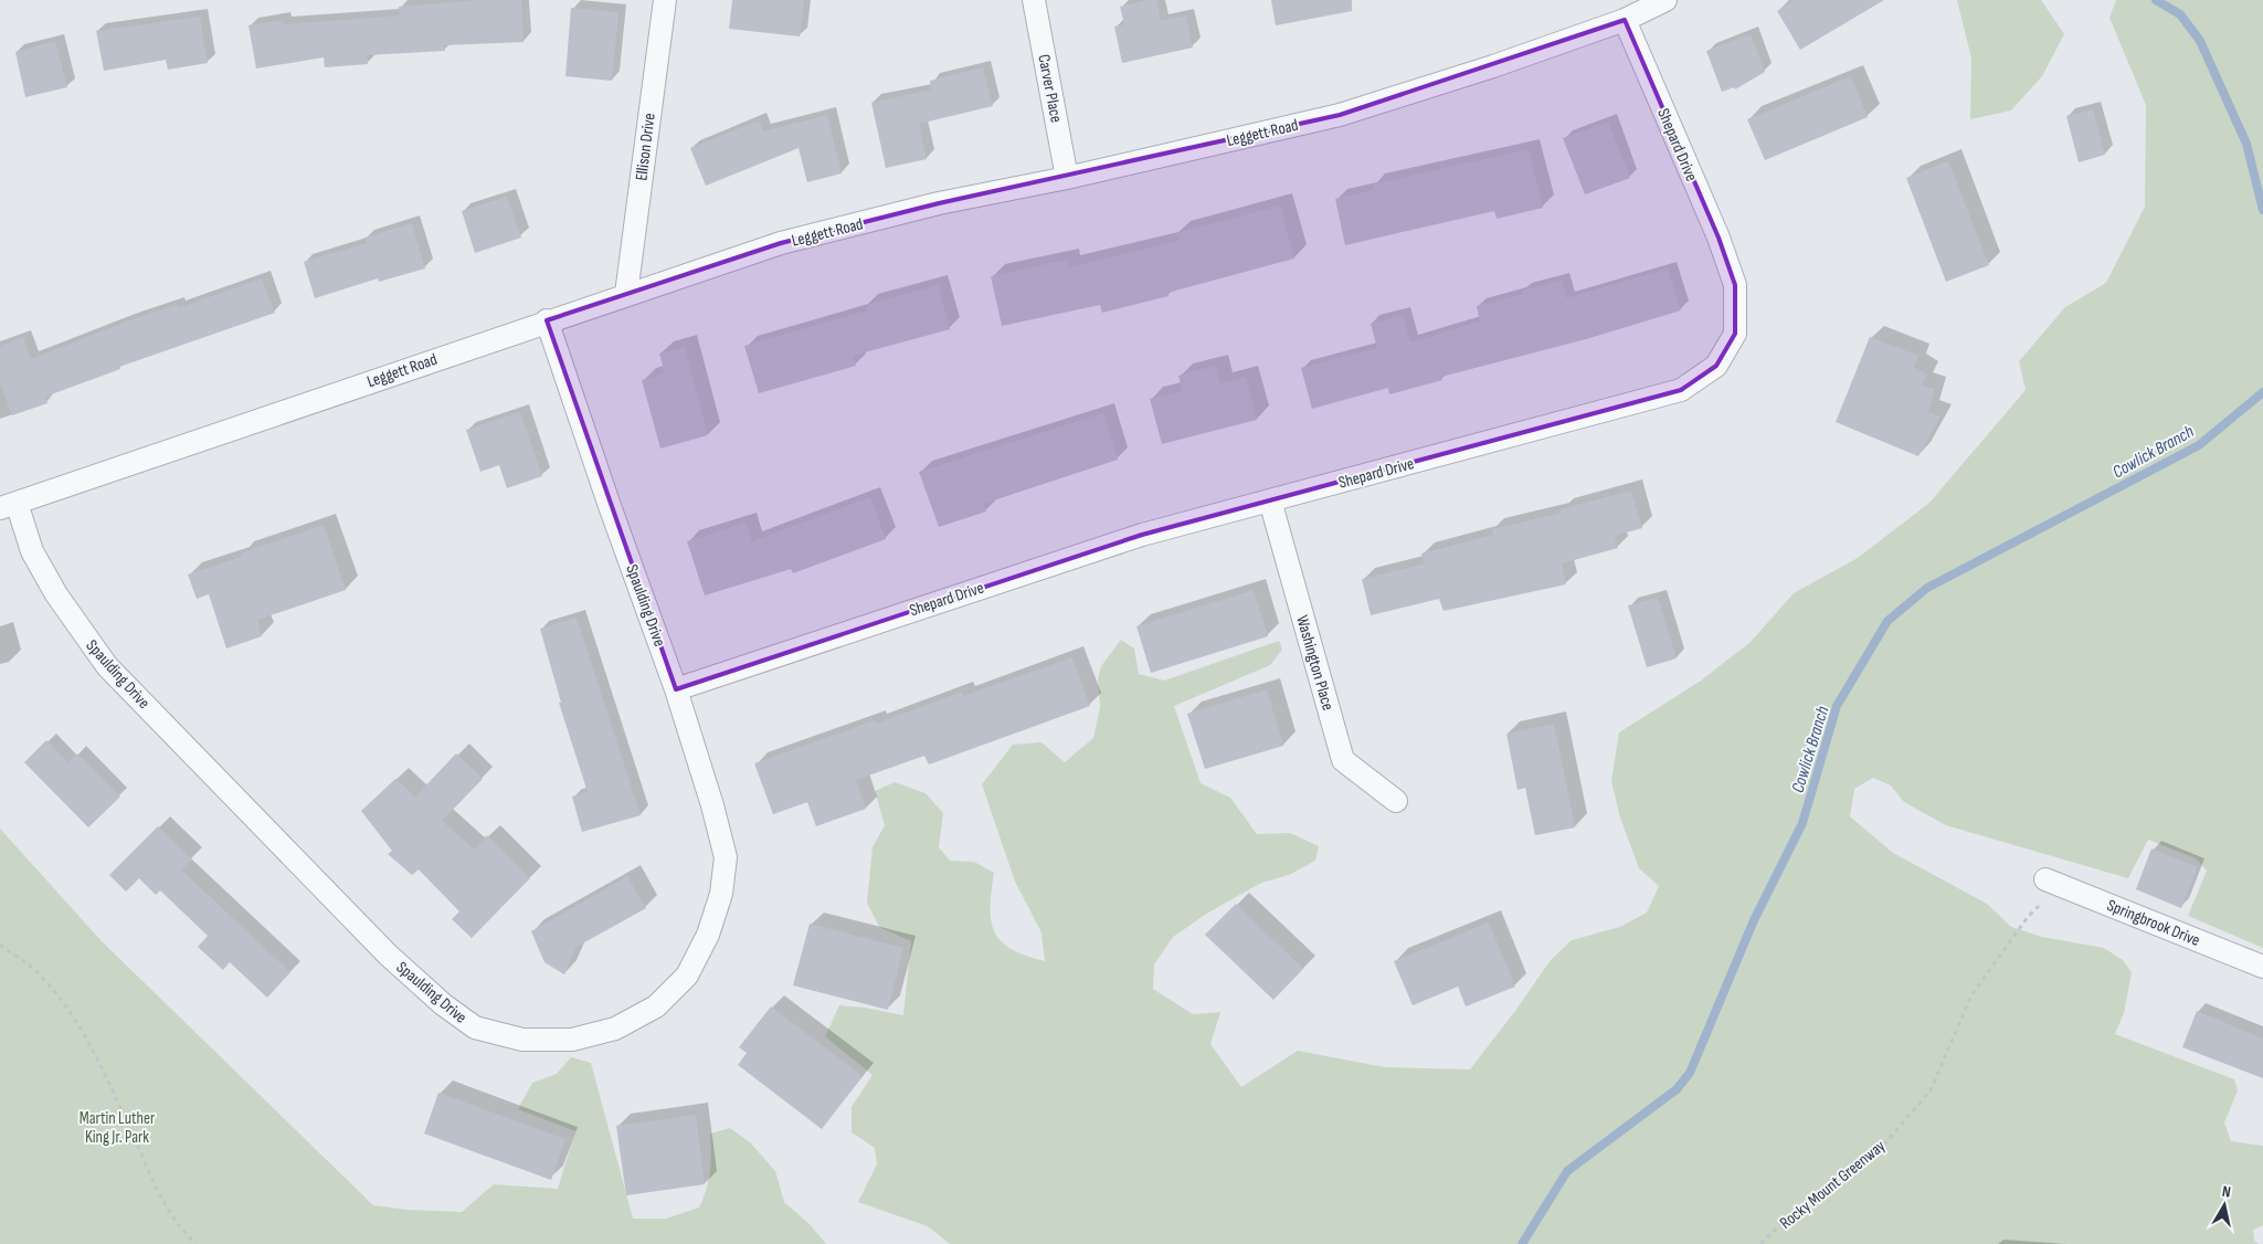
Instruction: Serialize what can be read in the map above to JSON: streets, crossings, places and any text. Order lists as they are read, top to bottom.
{
  "streets": {
    "street": [
      "Carver Place",
      "Leggett Road",
      "Shepard Drive",
      "Ellison Drive",
      "Spaulding Drive",
      "Washington Place",
      "Springbrook Drive"
    ],
    "path": ["Rocky Mount Greenway"]
  },
  "crossings": [
    ["Carver Place", "Leggett Road"],
    ["Leggett Road", "Shepard Drive"],
    ["Leggett Road", "Ellison Drive"],
    ["Leggett Road", "Spaulding Drive"],
    ["Shepard Drive", "Spaulding Drive"],
    ["Shepard Drive", "Washington Place"]
  ],
  "water": ["Cowlick Branch"],
  "parks": ["Martin Luther King Jr. Park"],
  "north": "top"
}
